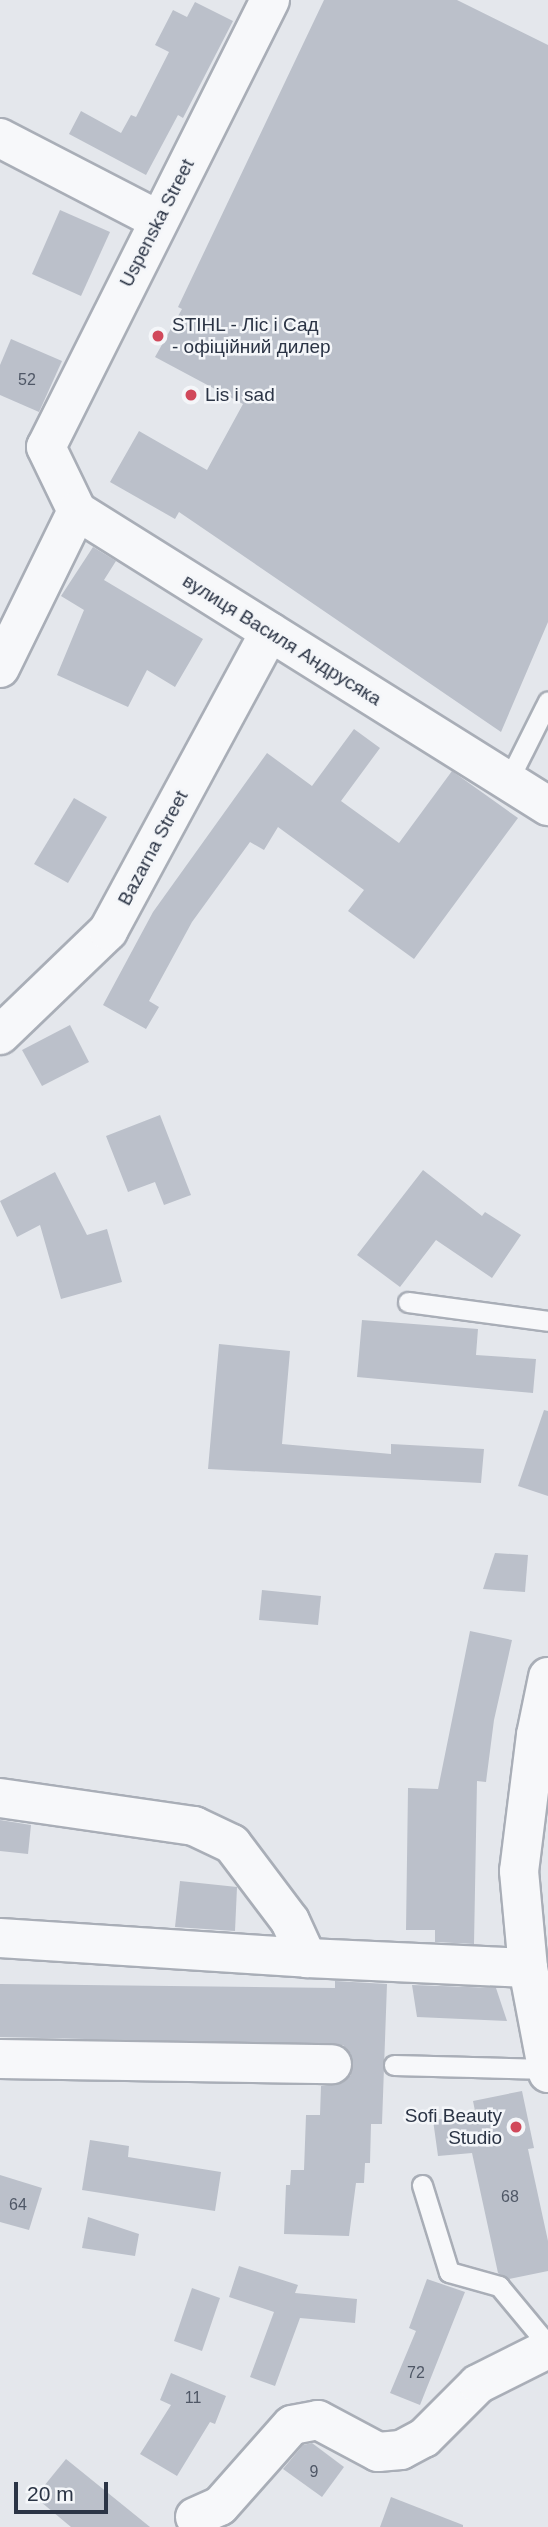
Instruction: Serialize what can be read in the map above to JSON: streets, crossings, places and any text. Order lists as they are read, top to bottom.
{
  "streets": {
    "street": ["Uspenska Street", "вулиця Василя Андрусяка", "Bazarna Street"]
  },
  "crossings": [
    ["Uspenska Street", "вулиця Василя Андрусяка"],
    ["вулиця Василя Андрусяка", "Bazarna Street"]
  ],
  "places": ["STIHL - Ліс і Сад - офіційний дилер", "Lis i sad", "Sofi Beauty Studio"],
  "house_numbers": [
    "52",
    "68",
    "64",
    "72",
    "11",
    "9"
  ],
  "scale_bar": "20 m"
}
